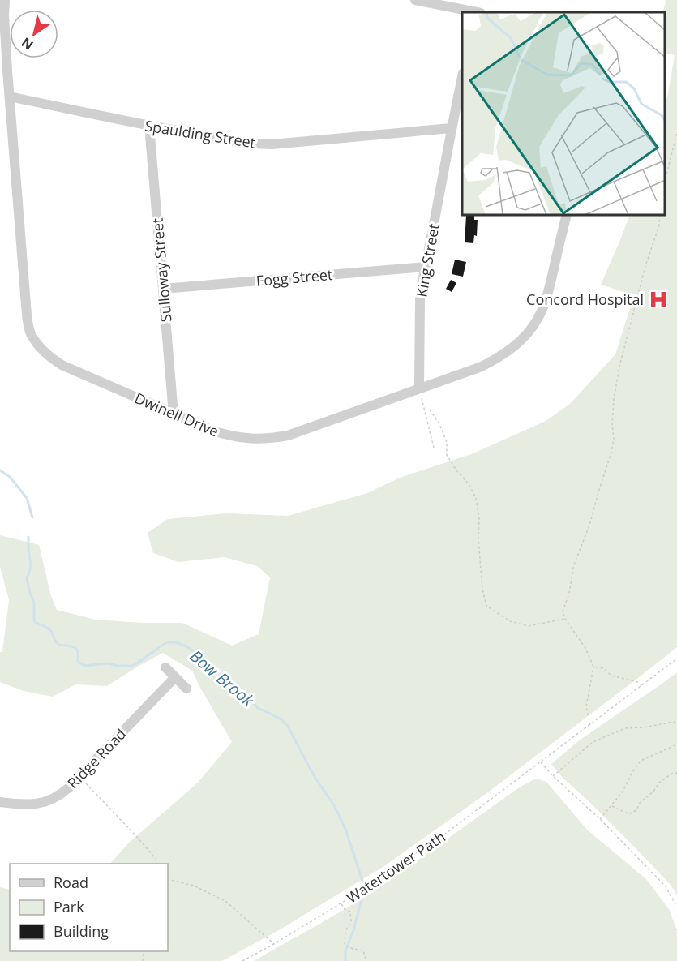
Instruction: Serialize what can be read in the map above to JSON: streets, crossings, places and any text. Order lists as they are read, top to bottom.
{
  "streets": {
    "street": [
      "Spaulding Street",
      "King Street",
      "Sulloway Street",
      "Fogg Street",
      "Dwinell Drive",
      "Ridge Road"
    ],
    "path": ["Watertower Path"]
  },
  "crossings": [
    ["Spaulding Street", "King Street"],
    ["Spaulding Street", "Sulloway Street"],
    ["Spaulding Street", "Dwinell Drive"],
    ["King Street", "Fogg Street"],
    ["King Street", "Dwinell Drive"],
    ["Sulloway Street", "Fogg Street"],
    ["Sulloway Street", "Dwinell Drive"]
  ],
  "water": ["Bow Brook"],
  "places": {
    "hospital": ["Concord Hospital"]
  },
  "legend": ["Road", "Park", "Building"],
  "north": "bottom left"
}
